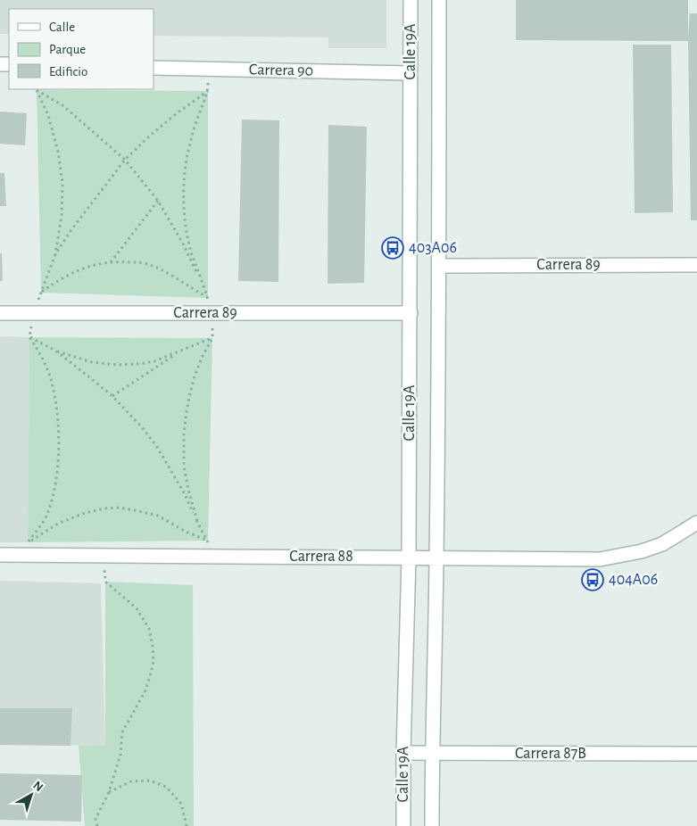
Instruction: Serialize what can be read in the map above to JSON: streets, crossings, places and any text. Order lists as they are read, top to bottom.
{
  "streets": {
    "street": [
      "Calle 19A",
      "Carrera 90",
      "Carrera 89",
      "Carrera 88",
      "Carrera 87B"
    ]
  },
  "crossings": [
    ["Calle 19A", "Carrera 90"],
    ["Calle 19A", "Carrera 89"],
    ["Calle 19A", "Carrera 88"],
    ["Calle 19A", "Carrera 87B"]
  ],
  "places": {
    "bus stop": ["403A06", "404A06"]
  },
  "legend": ["Calle", "Parque", "Edificio"],
  "north": "top right"
}
